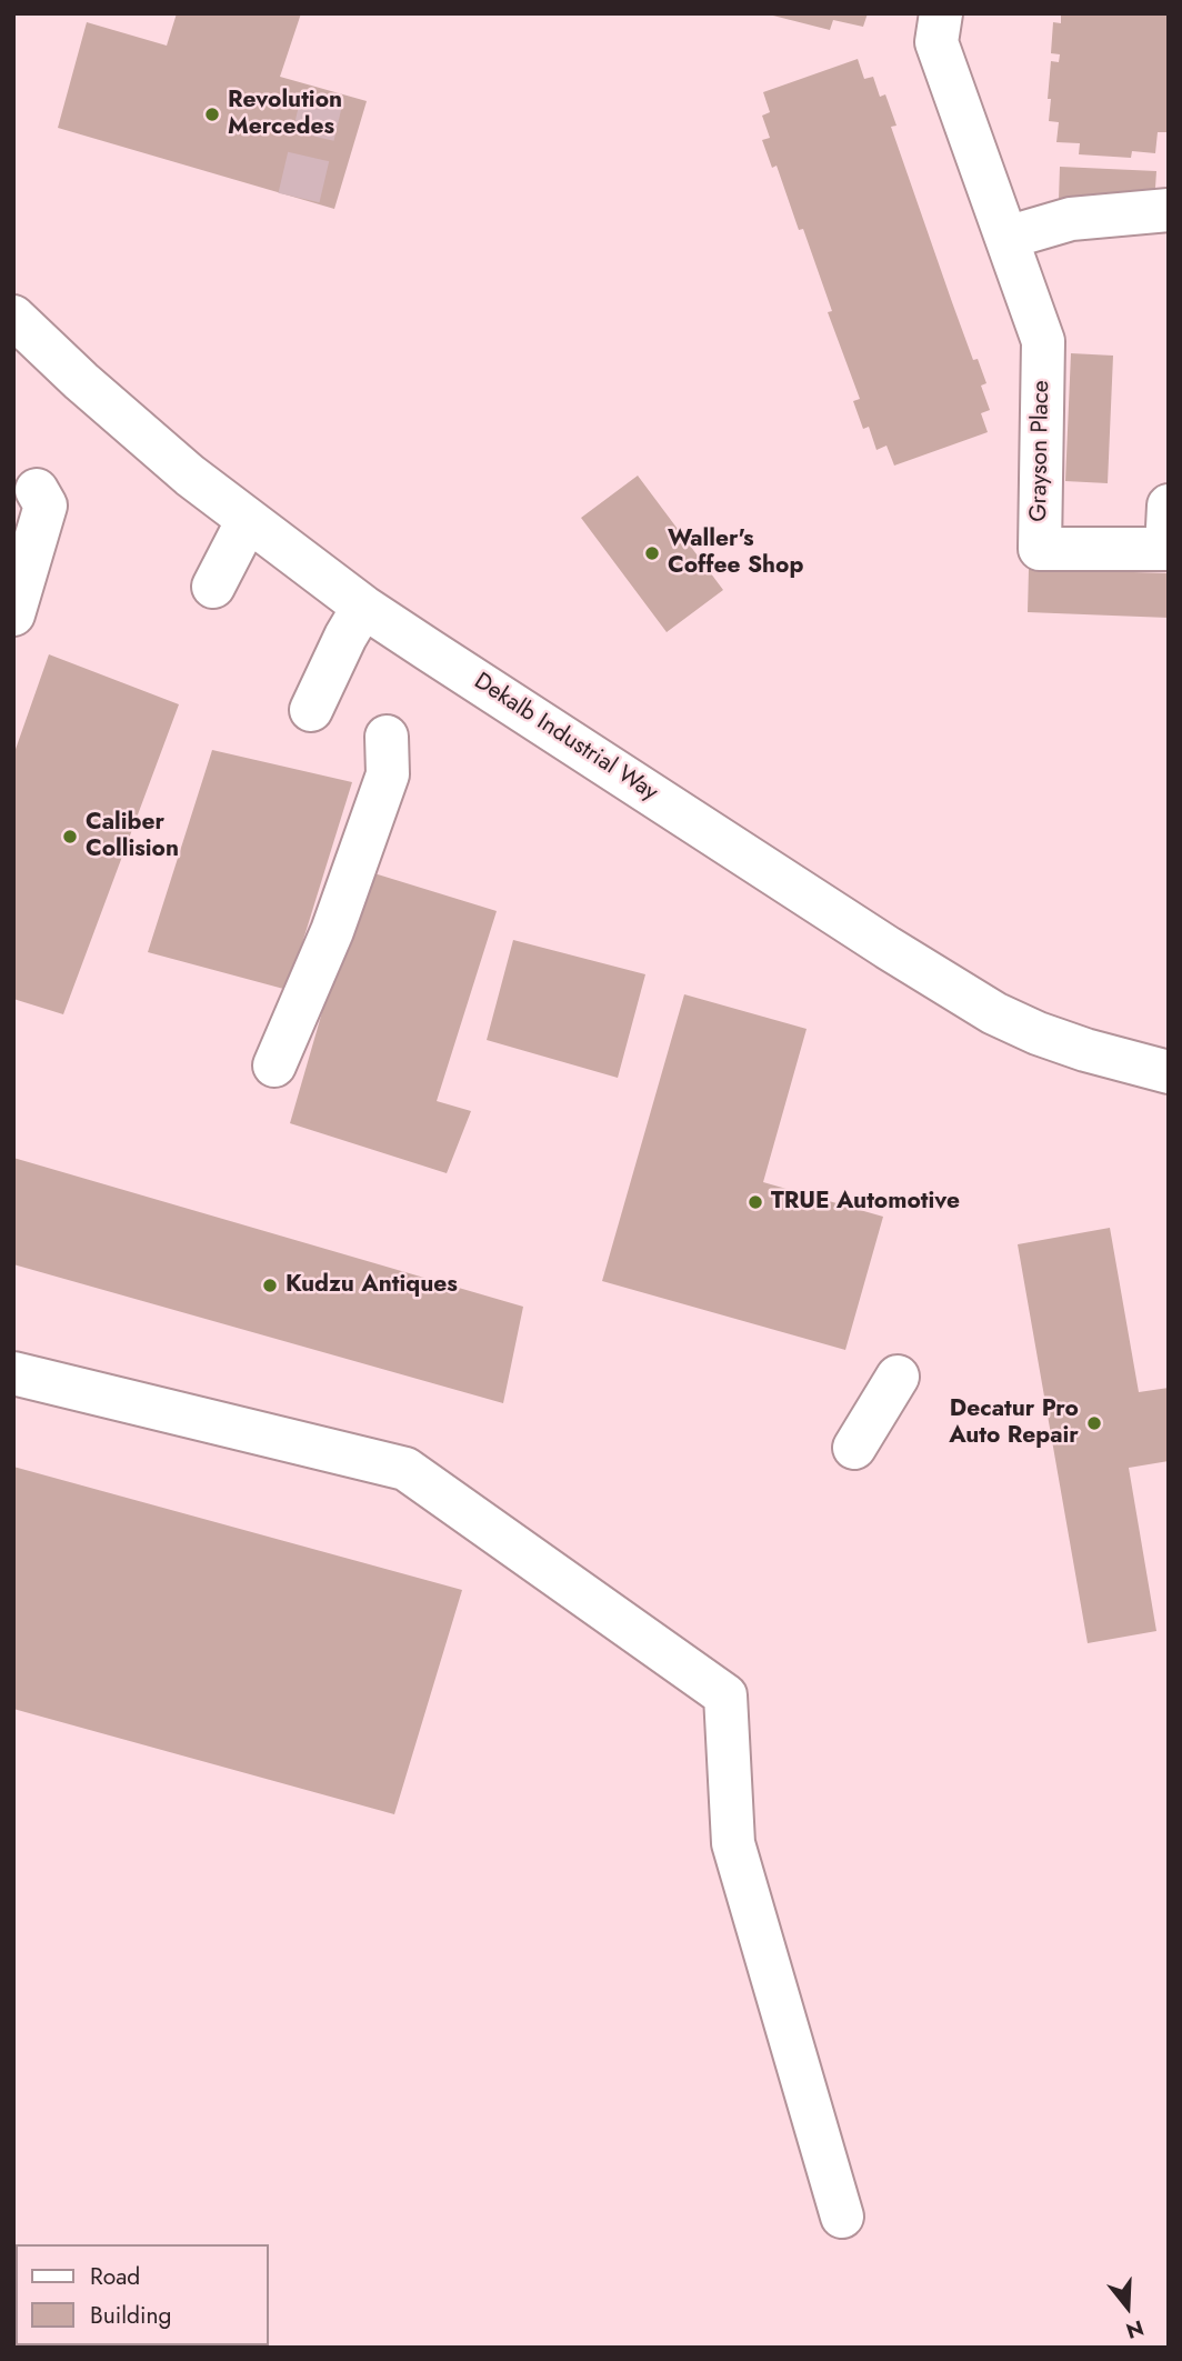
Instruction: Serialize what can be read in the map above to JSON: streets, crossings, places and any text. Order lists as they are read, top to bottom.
{
  "streets": {
    "street": ["Grayson Place", "Dekalb Industrial Way"]
  },
  "places": [
    "Revolution Mercedes",
    "Waller's Coffee Shop",
    "Caliber Collision",
    "TRUE Automotive",
    "Kudzu Antiques",
    "Decatur Pro Auto Repair"
  ],
  "legend": ["Road", "Building"],
  "north": "bottom"
}
